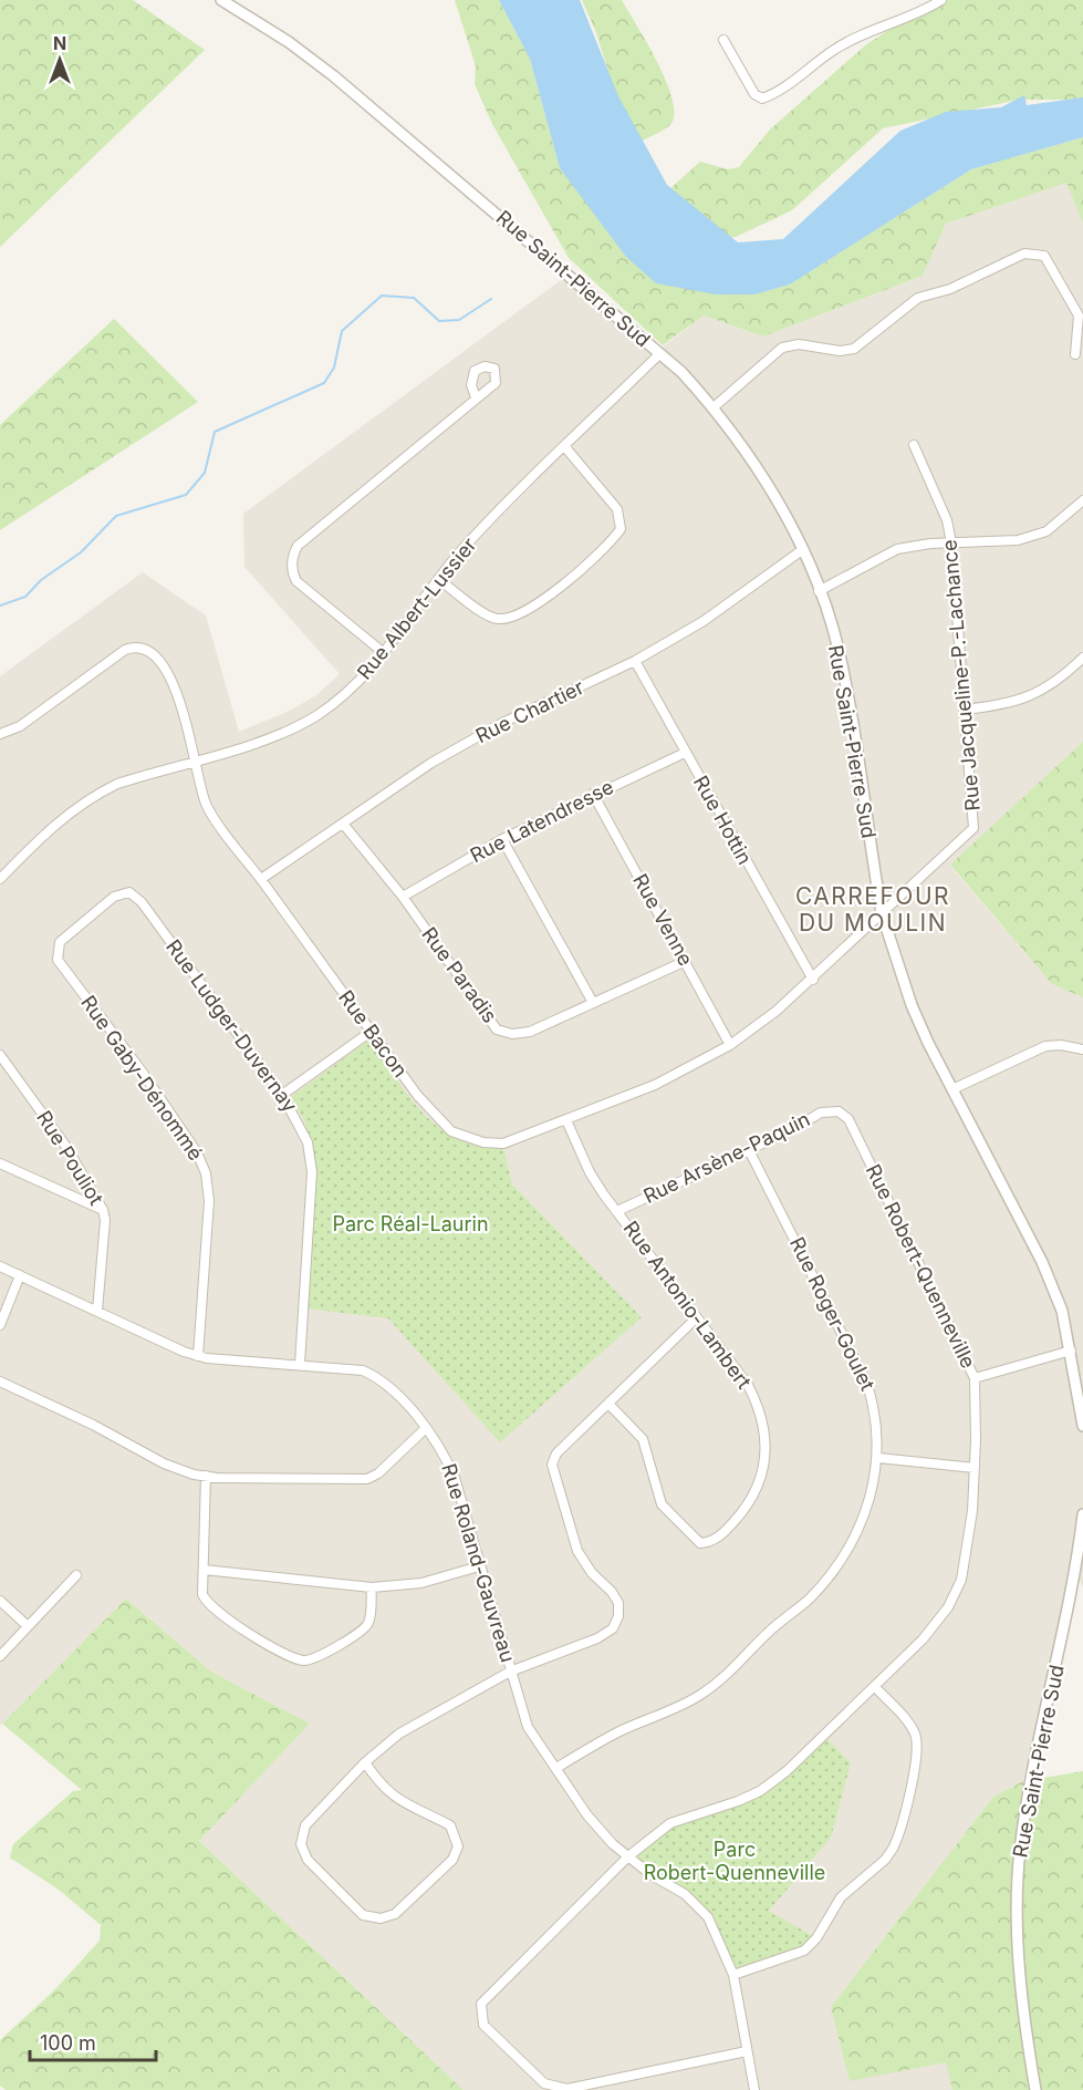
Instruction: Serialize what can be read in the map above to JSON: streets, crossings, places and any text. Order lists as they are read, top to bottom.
{
  "streets": {
    "street": [
      "Rue Saint-Pierre Sud",
      "Rue Albert-Lussier",
      "Rue Jacqueline-P.-Lachance",
      "Rue Chartier",
      "Rue Hottin",
      "Rue Latendresse",
      "Rue Venne",
      "Rue Paradis",
      "Rue Ludger-Duvernay",
      "Rue Bacon",
      "Rue Gaby-Dénommé",
      "Rue Pouliot",
      "Rue Arsène-Paquin",
      "Rue Robert-Quenneville",
      "Rue Antonio-Lambert",
      "Rue Roger-Goulet",
      "Rue Roland-Gauvreau"
    ]
  },
  "crossings": [
    ["Rue Saint-Pierre Sud", "Rue Albert-Lussier"],
    ["Rue Saint-Pierre Sud", "Rue Jacqueline-P.-Lachance"],
    ["Rue Saint-Pierre Sud", "Rue Chartier"],
    ["Rue Saint-Pierre Sud", "Rue Bacon"],
    ["Rue Albert-Lussier", "Rue Bacon"],
    ["Rue Jacqueline-P.-Lachance", "Rue Bacon"],
    ["Rue Chartier", "Rue Hottin"],
    ["Rue Chartier", "Rue Paradis"],
    ["Rue Chartier", "Rue Bacon"],
    ["Rue Hottin", "Rue Latendresse"],
    ["Rue Hottin", "Rue Bacon"],
    ["Rue Latendresse", "Rue Venne"],
    ["Rue Latendresse", "Rue Paradis"],
    ["Rue Venne", "Rue Paradis"],
    ["Rue Venne", "Rue Bacon"],
    ["Rue Ludger-Duvernay", "Rue Gaby-Dénommé"],
    ["Rue Ludger-Duvernay", "Rue Roland-Gauvreau"],
    ["Rue Bacon", "Rue Antonio-Lambert"],
    ["Rue Gaby-Dénommé", "Rue Roland-Gauvreau"],
    ["Rue Pouliot", "Rue Roland-Gauvreau"],
    ["Rue Arsène-Paquin", "Rue Robert-Quenneville"],
    ["Rue Arsène-Paquin", "Rue Antonio-Lambert"],
    ["Rue Arsène-Paquin", "Rue Roger-Goulet"],
    ["Rue Robert-Quenneville", "Rue Roland-Gauvreau"],
    ["Rue Roger-Goulet", "Rue Roland-Gauvreau"]
  ],
  "districts": ["CARREFOUR DU MOULIN"],
  "parks": ["Parc Réal-Laurin", "Parc Robert-Quenneville"],
  "scale_bar": "100 m",
  "north": "top"
}
